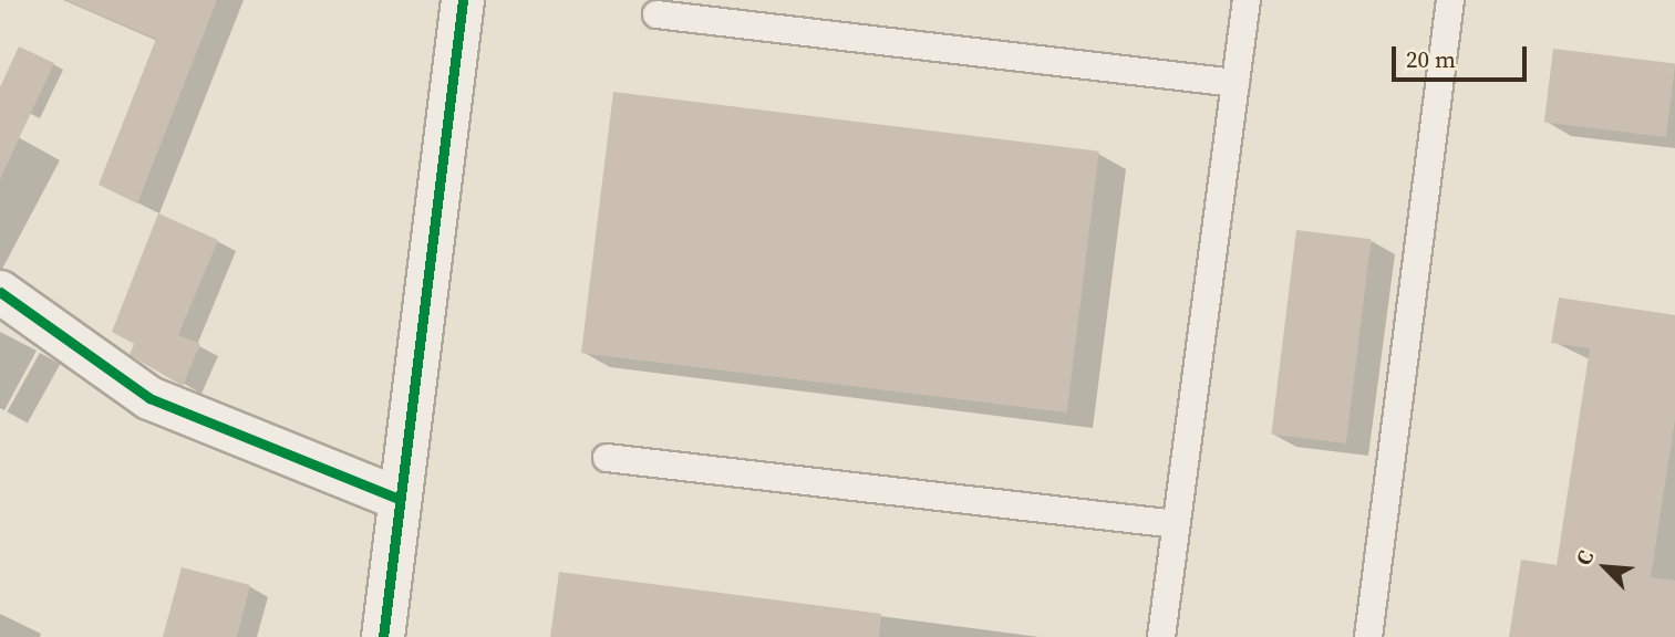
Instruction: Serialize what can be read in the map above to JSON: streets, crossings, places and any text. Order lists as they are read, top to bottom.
{
  "scale_bar": "20 m",
  "north": "top left"
}
